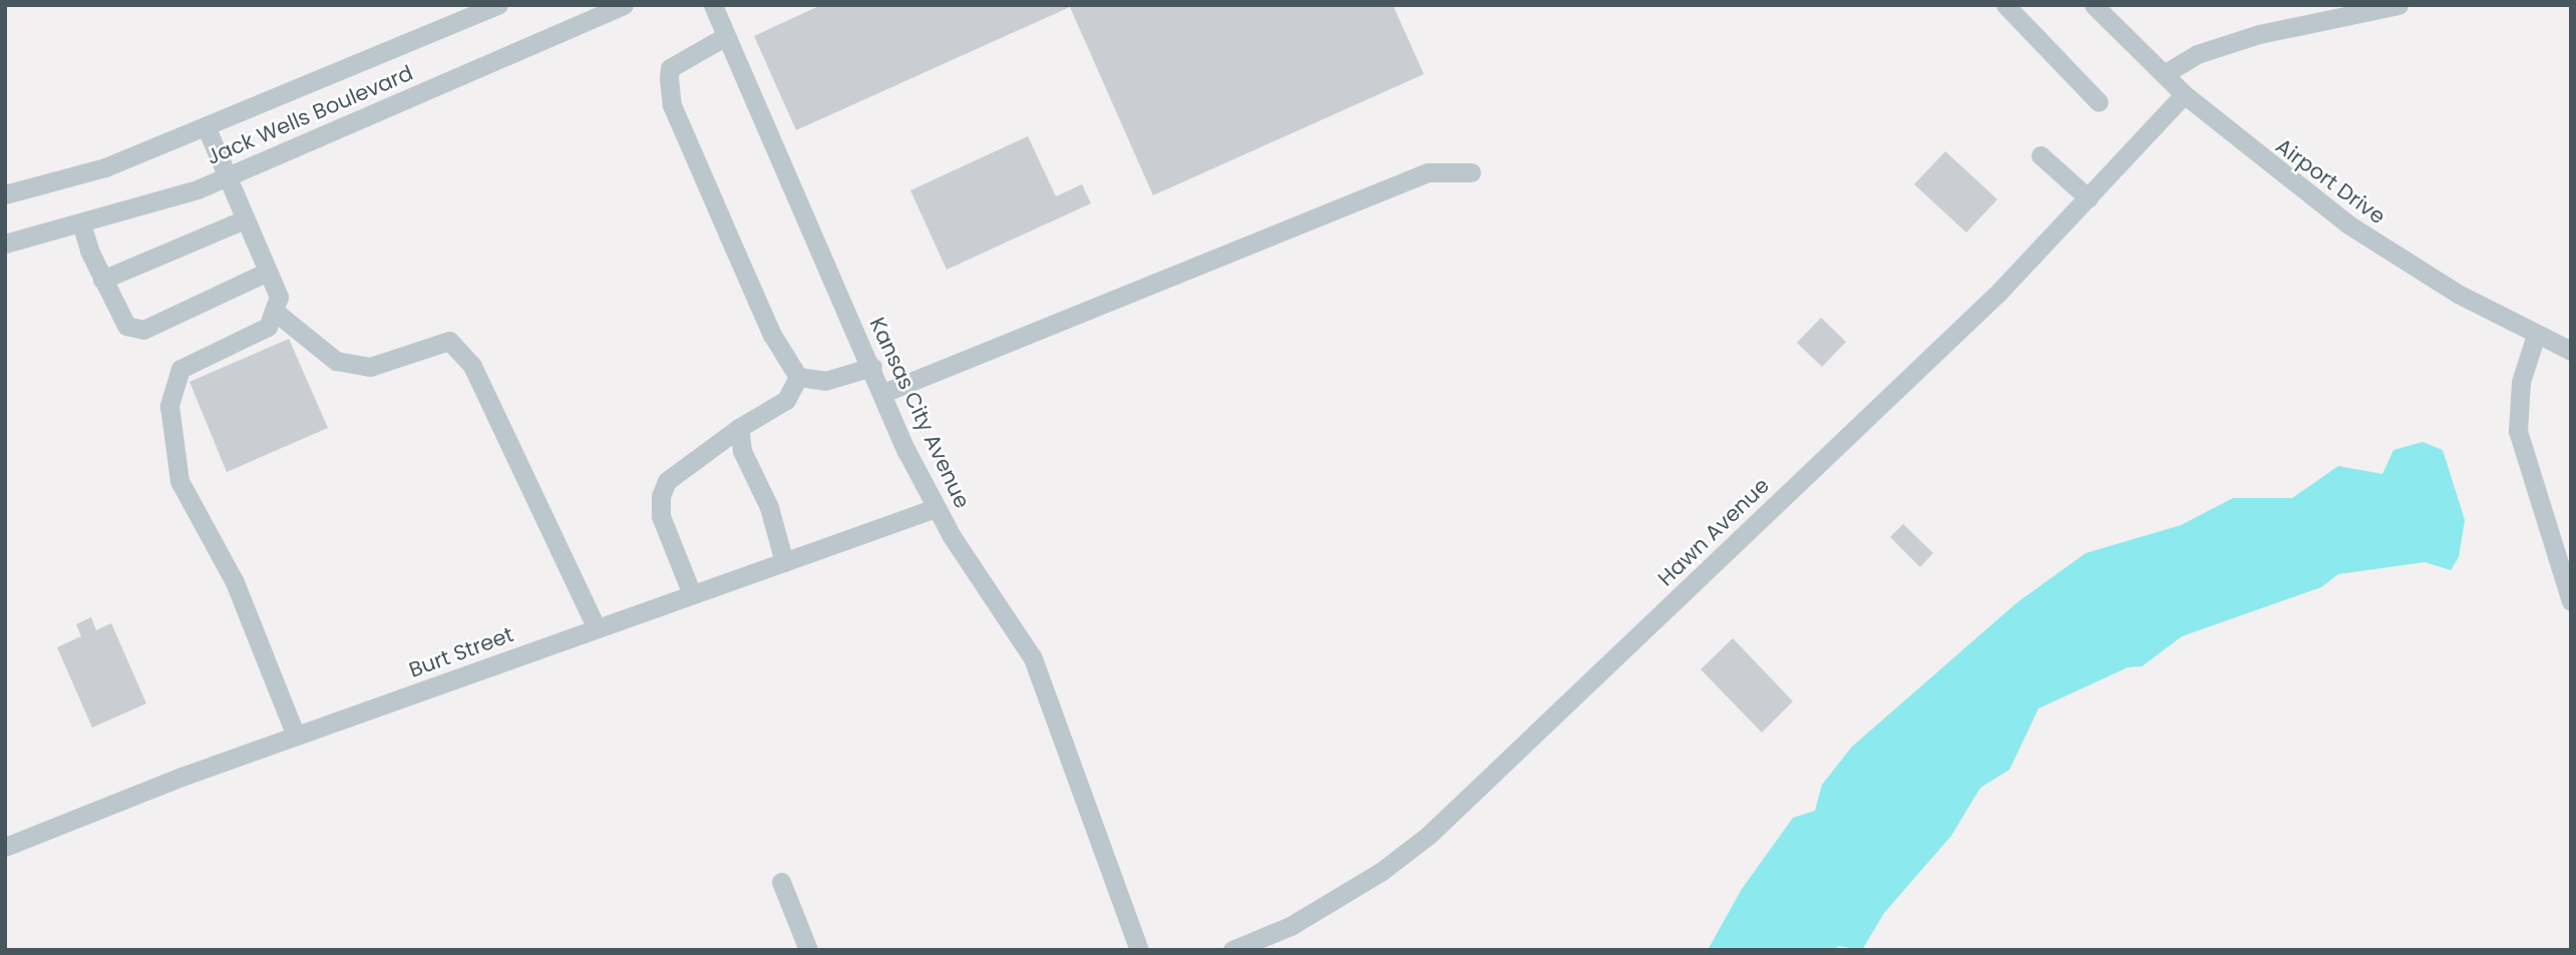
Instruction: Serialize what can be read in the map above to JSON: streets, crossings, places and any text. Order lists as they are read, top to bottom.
{
  "streets": {
    "street": [
      "Jack Wells Boulevard",
      "Airport Drive",
      "Kansas City Avenue",
      "Hawn Avenue",
      "Burt Street"
    ]
  },
  "crossings": [
    ["Airport Drive", "Hawn Avenue"],
    ["Kansas City Avenue", "Burt Street"]
  ]
}
